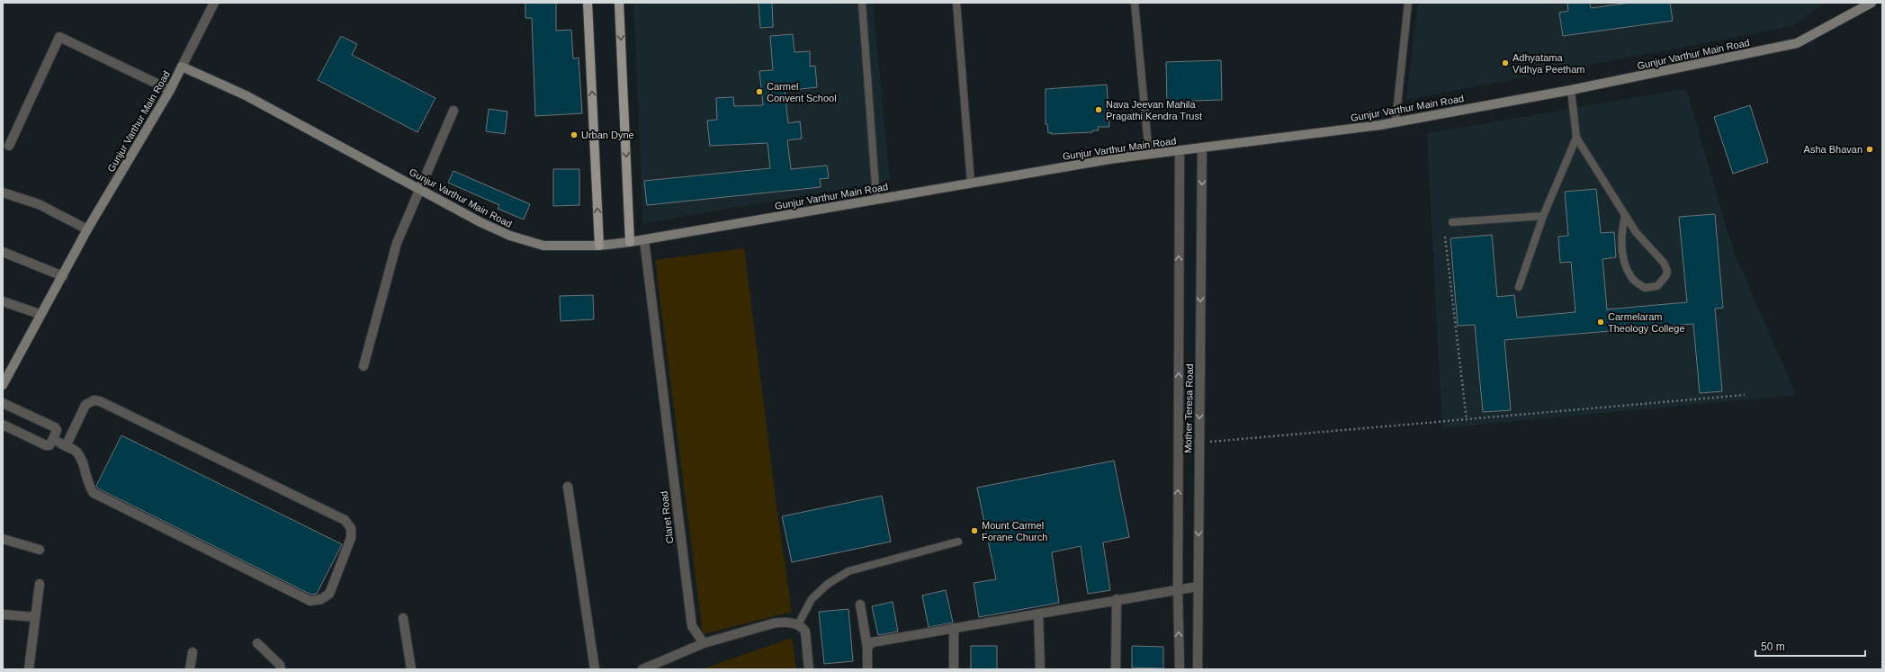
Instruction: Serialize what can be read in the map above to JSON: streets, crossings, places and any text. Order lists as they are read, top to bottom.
{
  "streets": {
    "main road": ["Gunjur Varthur Main Road"],
    "street": ["Mother Teresa Road", "Claret Road"]
  },
  "crossings": [
    ["Gunjur Varthur Main Road", "Mother Teresa Road"],
    ["Gunjur Varthur Main Road", "Claret Road"]
  ],
  "places": [
    "Adhyatama Vidhya Peetham",
    "Carmel Convent School",
    "Nava Jeevan Mahila Pragathi Kendra Trust",
    "Urban Dyne",
    "Asha Bhavan",
    "Carmelaram Theology College",
    "Mount Carmel Forane Church"
  ],
  "scale_bar": "50 m"
}
